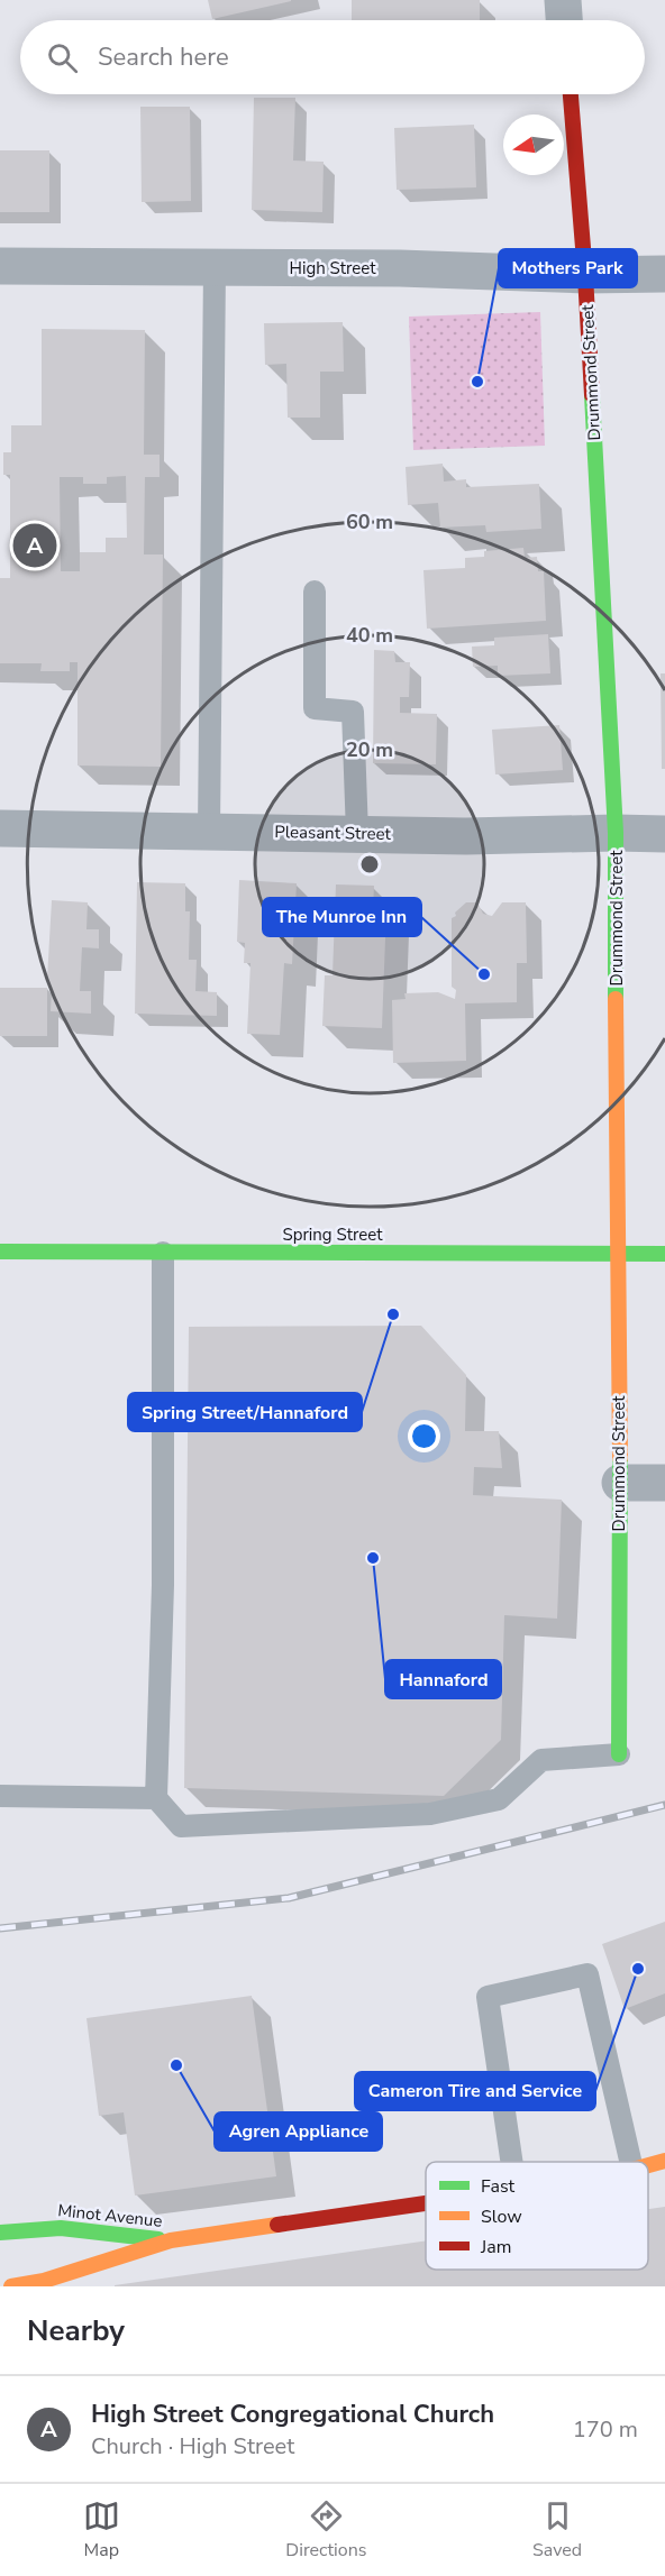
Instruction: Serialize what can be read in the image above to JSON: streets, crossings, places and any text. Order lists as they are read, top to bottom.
{
  "streets": {
    "main road": ["Drummond Street", "Spring Street", "Minot Avenue"],
    "street": ["High Street", "Pleasant Street"]
  },
  "crossings": [
    ["High Street", "Drummond Street"],
    ["Drummond Street", "Pleasant Street"],
    ["Drummond Street", "Spring Street"]
  ],
  "places": [
    "Mothers Park",
    "The Munroe Inn",
    "Spring Street/Hannaford",
    "Hannaford",
    "Cameron Tire and Service",
    "Agren Appliance"
  ],
  "legend": ["Fast", "Slow", "Jam"],
  "north": "left",
  "page": {
    "search": "Search here",
    "pins": "A",
    "heading": "Nearby",
    "list": [
      {
        "mark": "A",
        "name": "High Street Congregational Church",
        "note": "Church · High Street",
        "value": "170 m"
      }
    ],
    "nav": ["Map", "Directions", "Saved"]
  },
  "rings": ["60 m", "40 m", "20 m"]
}
